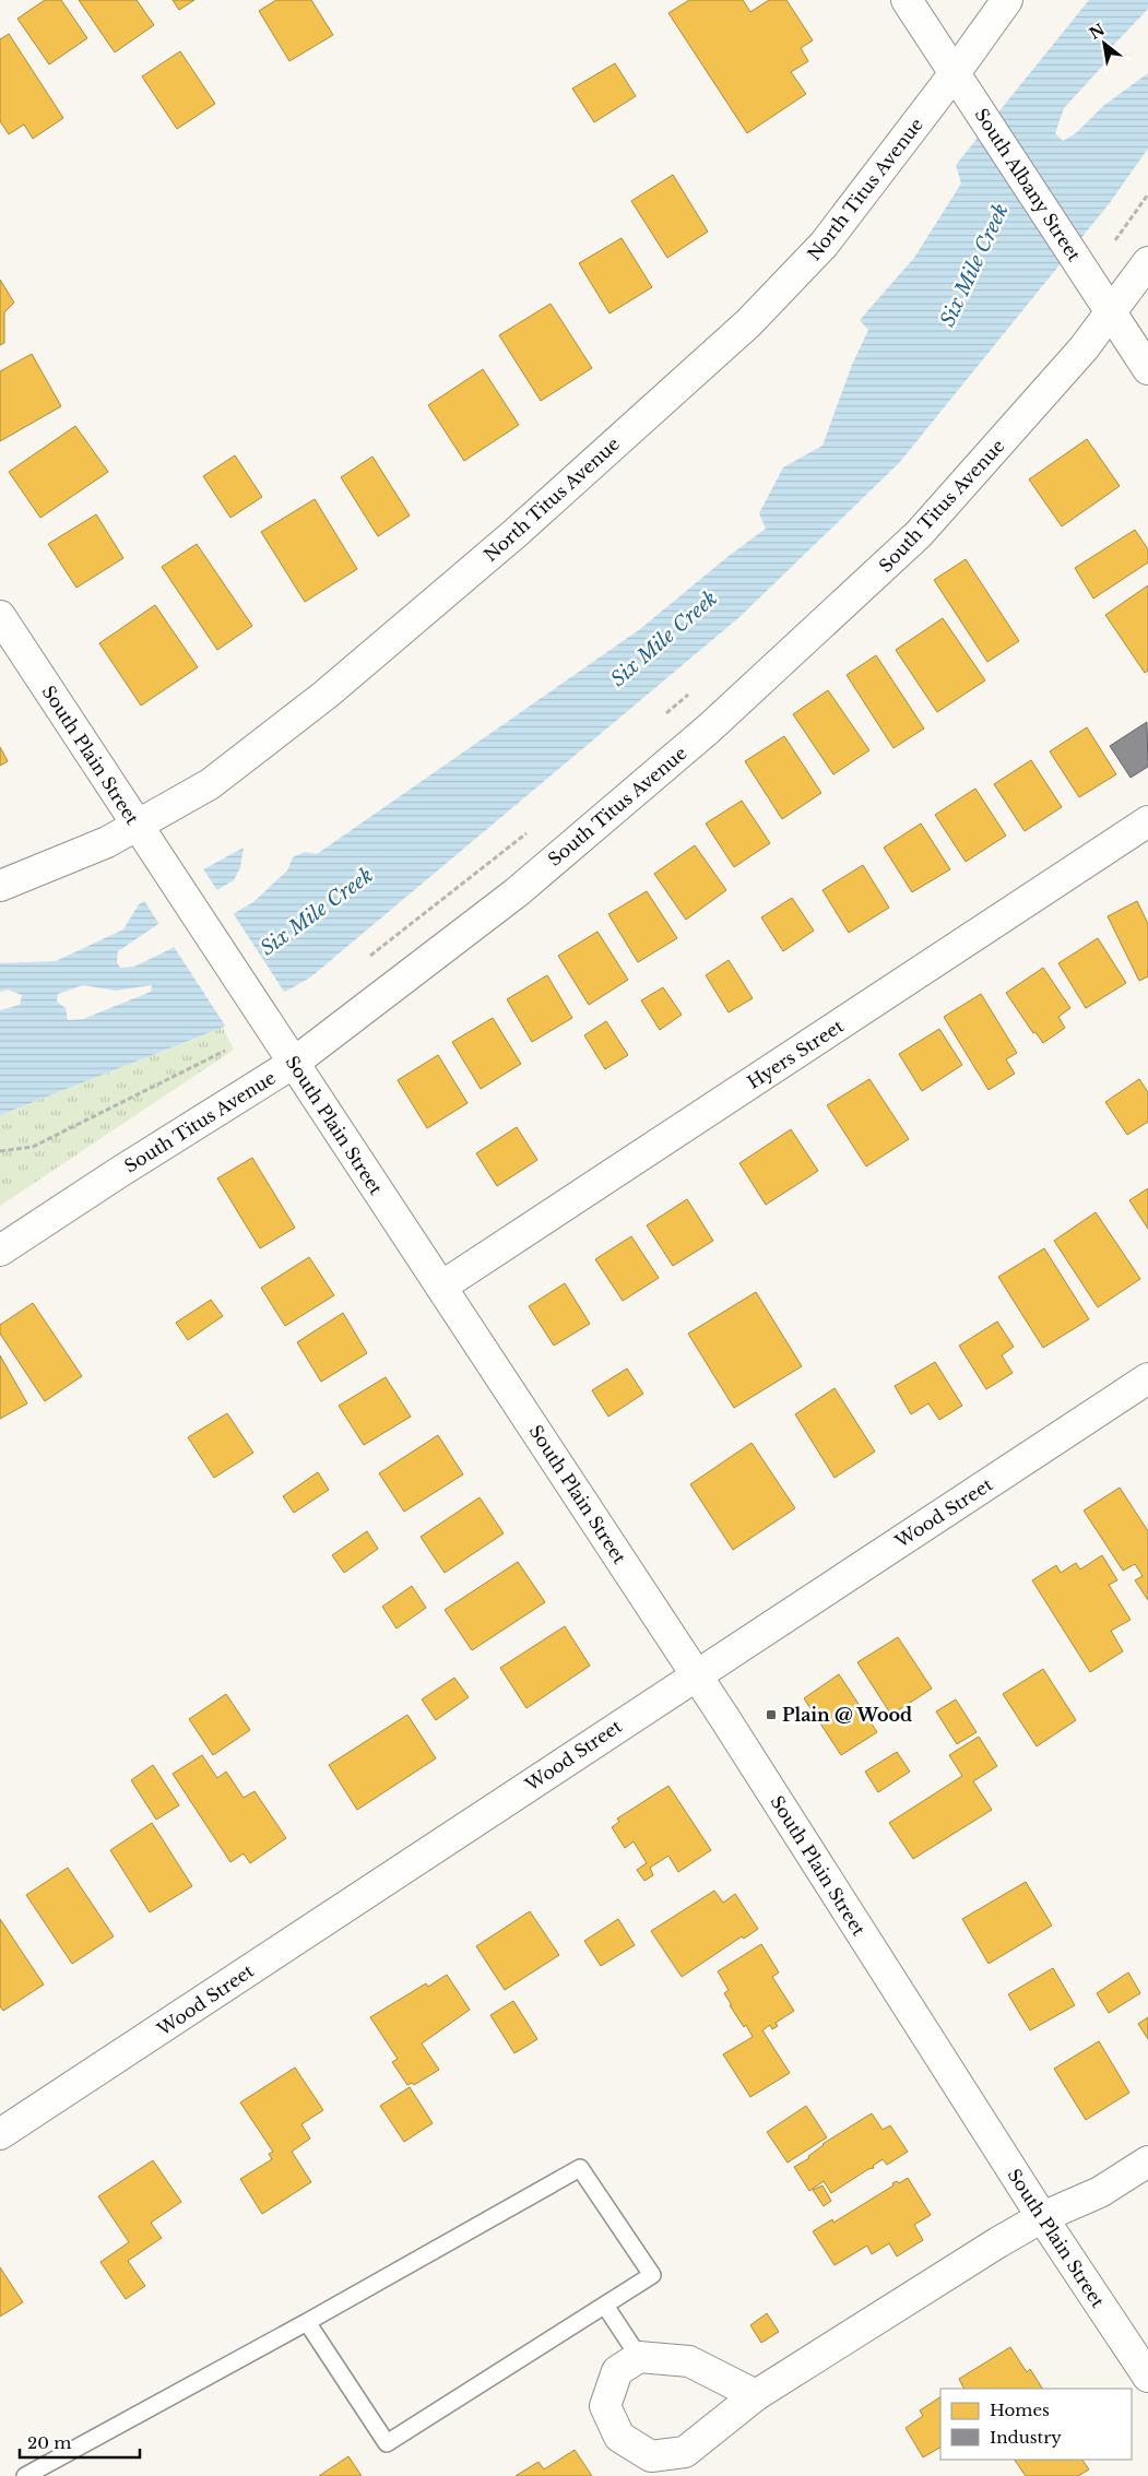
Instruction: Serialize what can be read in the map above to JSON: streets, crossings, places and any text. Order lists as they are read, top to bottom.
{
  "streets": {
    "street": [
      "South Albany Street",
      "North Titus Avenue",
      "South Titus Avenue",
      "South Plain Street",
      "Hyers Street",
      "Wood Street"
    ]
  },
  "crossings": [
    ["South Albany Street", "North Titus Avenue"],
    ["South Albany Street", "South Titus Avenue"],
    ["North Titus Avenue", "South Plain Street"],
    ["South Titus Avenue", "South Plain Street"],
    ["South Plain Street", "Hyers Street"],
    ["South Plain Street", "Wood Street"]
  ],
  "water": ["Six Mile Creek"],
  "places": {
    "transit": ["Plain @ Wood"]
  },
  "legend": ["Homes", "Industry"],
  "scale_bar": "20 m",
  "north": "top left"
}
